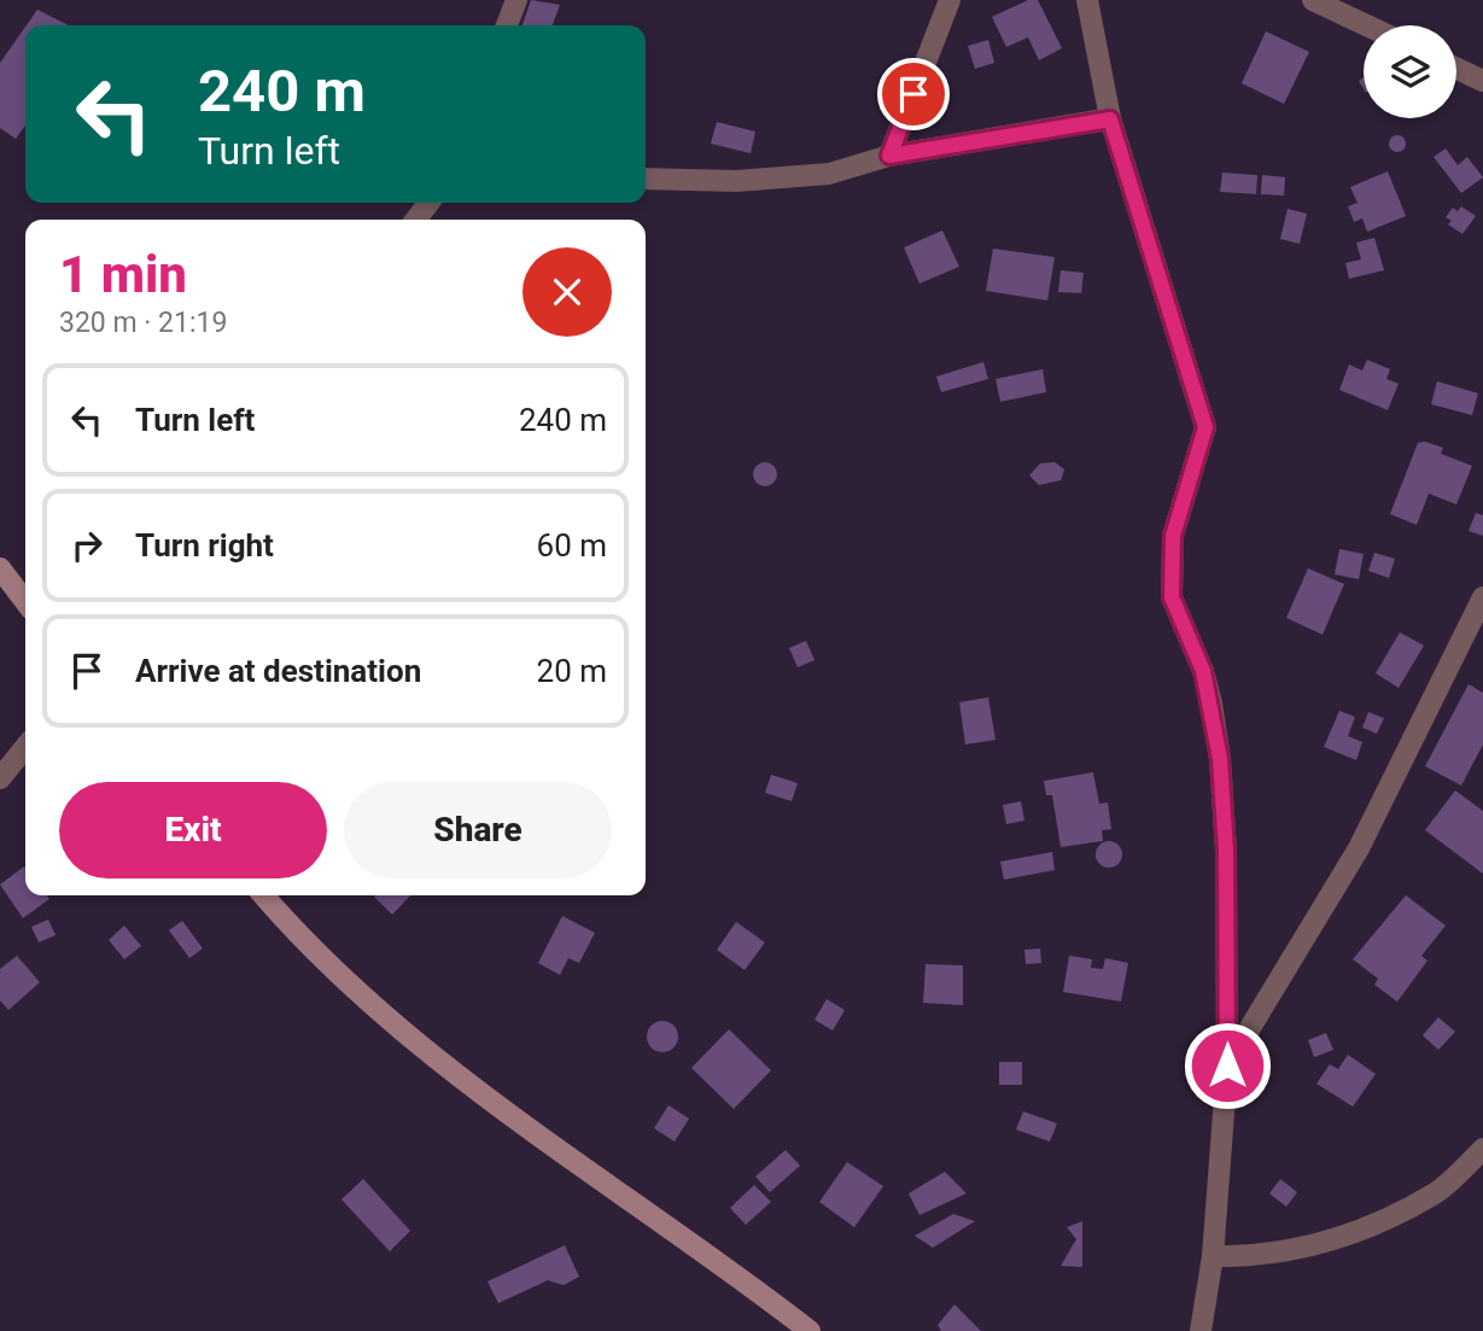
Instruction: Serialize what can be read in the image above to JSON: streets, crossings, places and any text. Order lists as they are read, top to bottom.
{
  "page": {
    "turn": ["240 m", "Turn left"],
    "heading": ["1 min", "320 m · 21:19"],
    "list": [
      {
        "name": "Turn left",
        "value": "240 m"
      },
      {
        "name": "Turn right",
        "value": "60 m"
      },
      {
        "name": "Arrive at destination",
        "value": "20 m"
      }
    ],
    "buttons": ["Exit", "Share"]
  }
}
